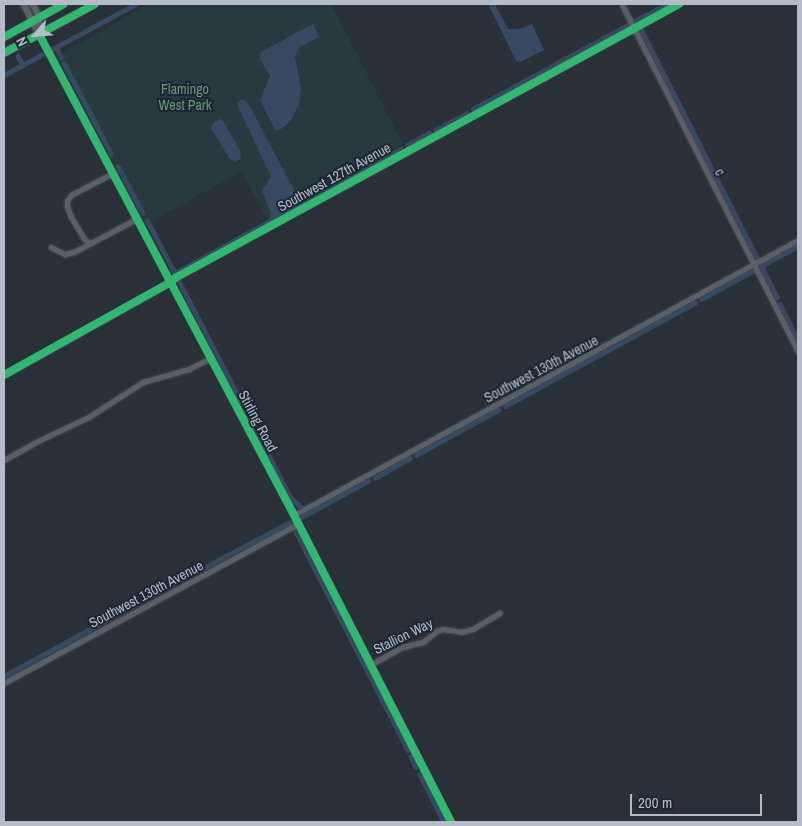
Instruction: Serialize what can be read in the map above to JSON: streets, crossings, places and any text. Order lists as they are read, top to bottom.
{
  "streets": {
    "main road": ["Stirling Road"],
    "street": [
      "c",
      "Southwest 127th Avenue",
      "Southwest 130th Avenue",
      "Stallion Way"
    ]
  },
  "crossings": [
    ["c", "Southwest 127th Avenue"],
    ["c", "Southwest 130th Avenue"],
    ["Southwest 127th Avenue", "Stirling Road"],
    ["Southwest 130th Avenue", "Stirling Road"],
    ["Stirling Road", "Stallion Way"]
  ],
  "parks": ["Flamingo West Park"],
  "scale_bar": "200 m",
  "north": "bottom left"
}
